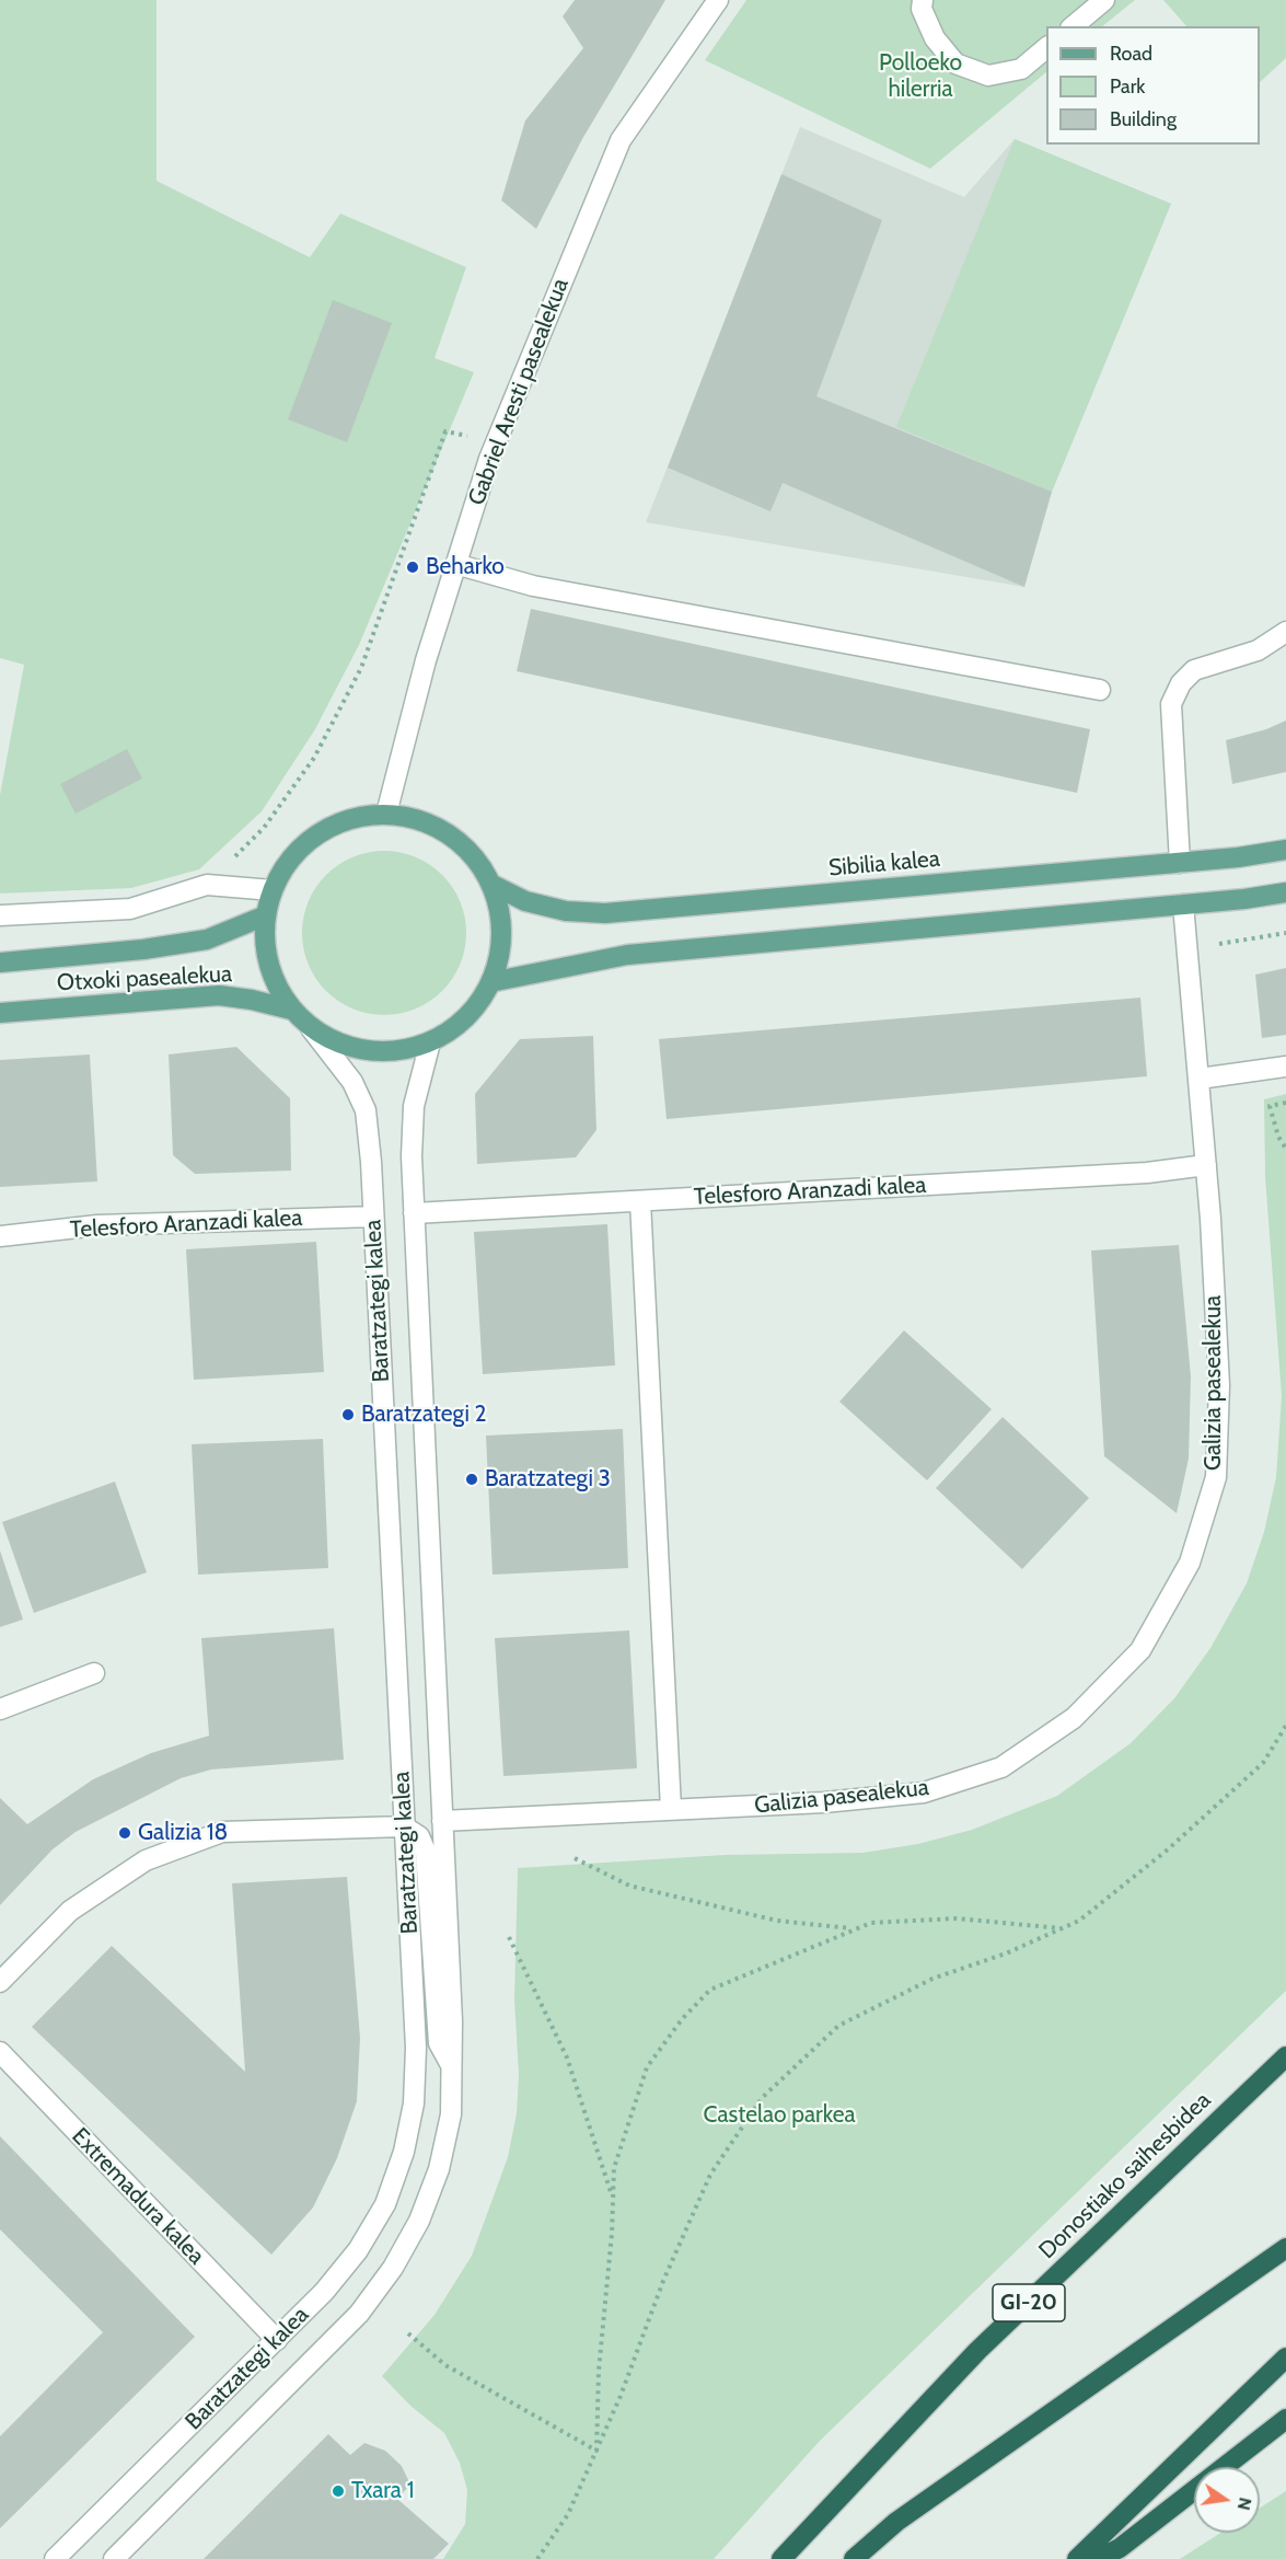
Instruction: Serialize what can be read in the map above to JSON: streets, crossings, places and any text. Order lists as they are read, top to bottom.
{
  "streets": {
    "highway": ["Donostiako saihesbidea", "GI-20"],
    "main road": ["Sibilia kalea", "Otxoki pasealekua"],
    "street": [
      "Gabriel Aresti pasealekua",
      "Telesforo Aranzadi kalea",
      "Baratzategi kalea",
      "Galizia pasealekua",
      "Extremadura kalea"
    ]
  },
  "crossings": [
    ["Telesforo Aranzadi kalea", "Baratzategi kalea"],
    ["Telesforo Aranzadi kalea", "Galizia pasealekua"],
    ["Baratzategi kalea", "Galizia pasealekua"],
    ["Baratzategi kalea", "Extremadura kalea"]
  ],
  "parks": ["Polloeko hilerria", "Castelao parkea"],
  "places": [
    "Beharko",
    "Baratzategi 2",
    "Baratzategi 3",
    "Galizia 18",
    "Txara 1"
  ],
  "legend": ["Road", "Park", "Building"],
  "north": "right"
}
